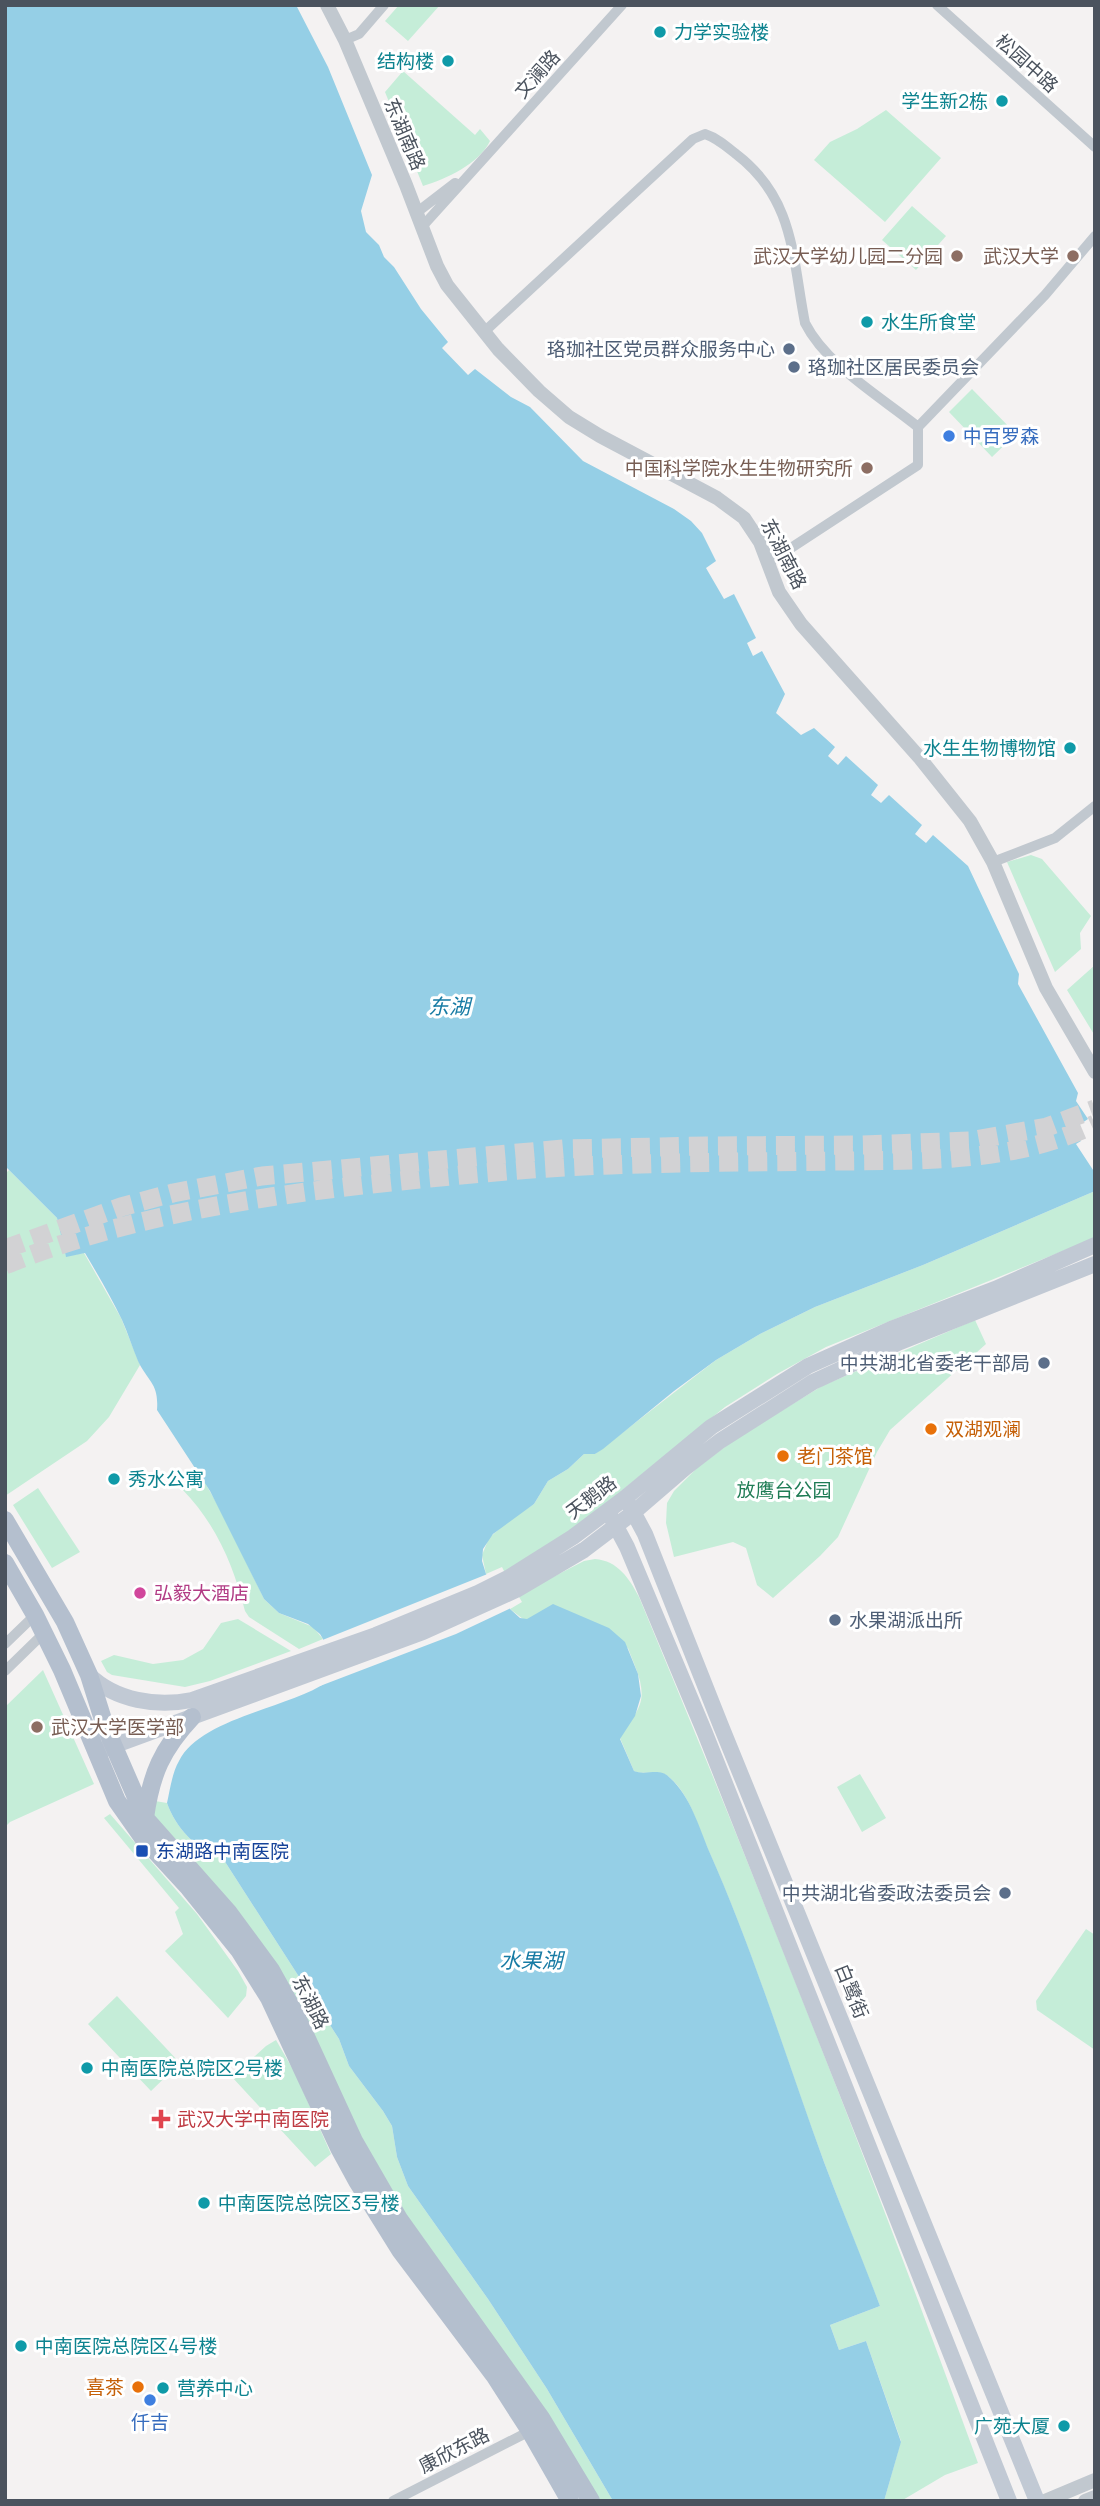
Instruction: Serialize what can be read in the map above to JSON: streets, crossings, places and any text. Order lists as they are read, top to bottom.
{
  "streets": {
    "main road": ["天鹅路", "白鹭街", "东湖路"],
    "street": [
      "松园中路",
      "文澜路",
      "东湖南路",
      "康欣东路"
    ]
  },
  "crossings": [
    ["文澜路", "东湖南路"],
    ["天鹅路", "白鹭街"],
    ["天鹅路", "东湖路"],
    ["东湖路", "康欣东路"]
  ],
  "water": ["东湖", "水果湖"],
  "parks": ["放鹰台公园"],
  "places": {
    "other": [
      "力学实验楼",
      "结构楼",
      "学生新2栋",
      "武汉大学幼儿园二分园",
      "武汉大学",
      "水生所食堂",
      "珞珈社区党员群众服务中心",
      "珞珈社区居民委员会",
      "中百罗森",
      "中国科学院水生生物研究所",
      "水生生物博物馆",
      "中共湖北省委老干部局",
      "双湖观澜",
      "老门茶馆",
      "秀水公寓",
      "弘毅大酒店",
      "水果湖派出所",
      "武汉大学医学部",
      "中共湖北省委政法委员会",
      "中南医院总院区2号楼",
      "中南医院总院区3号楼",
      "中南医院总院区4号楼",
      "喜茶",
      "营养中心",
      "仟吉",
      "广苑大厦"
    ],
    "transit": ["东湖路中南医院"],
    "health": ["武汉大学中南医院"]
  }
}
